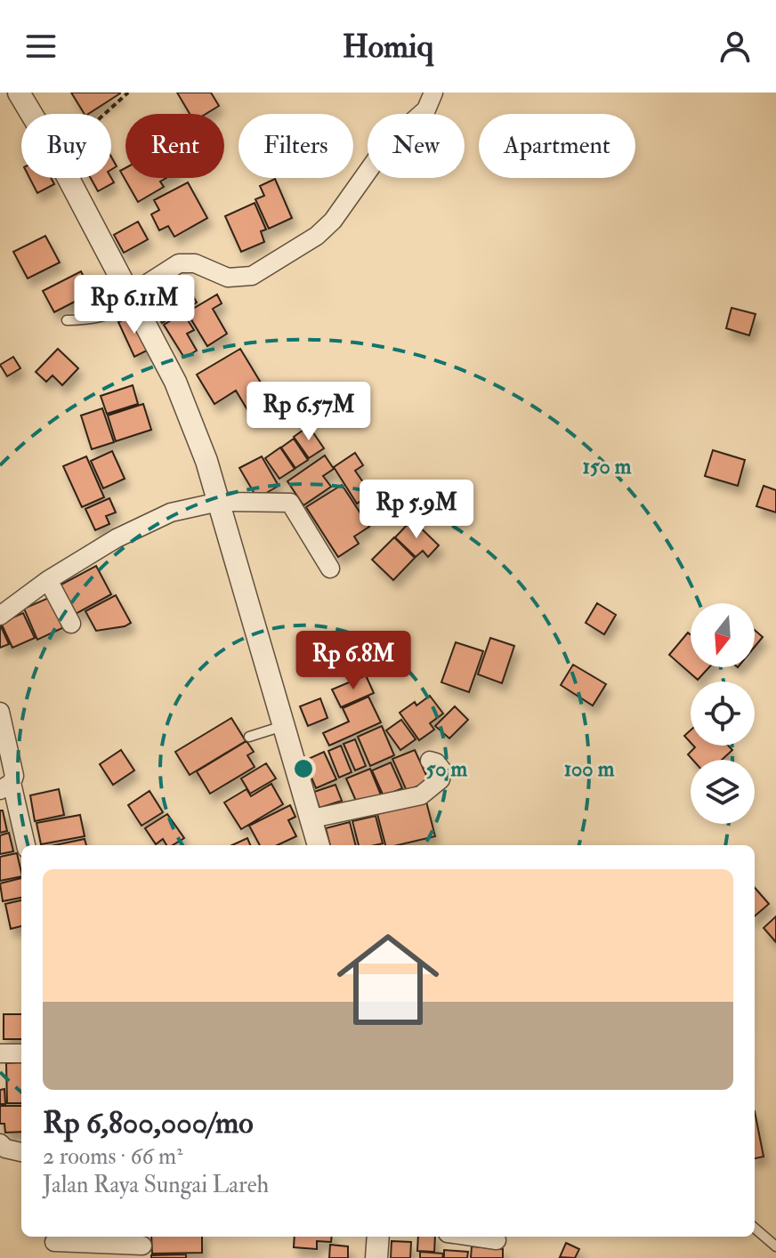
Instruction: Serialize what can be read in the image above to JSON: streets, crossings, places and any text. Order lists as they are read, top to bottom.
{
  "north": "bottom",
  "page": {
    "header": "Homiq",
    "chip": [
      "Buy",
      "Rent",
      "Filters",
      "New",
      "Apartment"
    ],
    "price": [
      "Rp 6.11M",
      "Rp 6.57M",
      "Rp 5.9M",
      "Rp 6.8M"
    ],
    "list": [
      {
        "name": "Rp 6,800,000/mo",
        "note": "2 rooms · 66 m² · Jalan Raya Sungai Lareh"
      }
    ]
  },
  "rings": ["150 m", "50 m", "100 m"]
}
